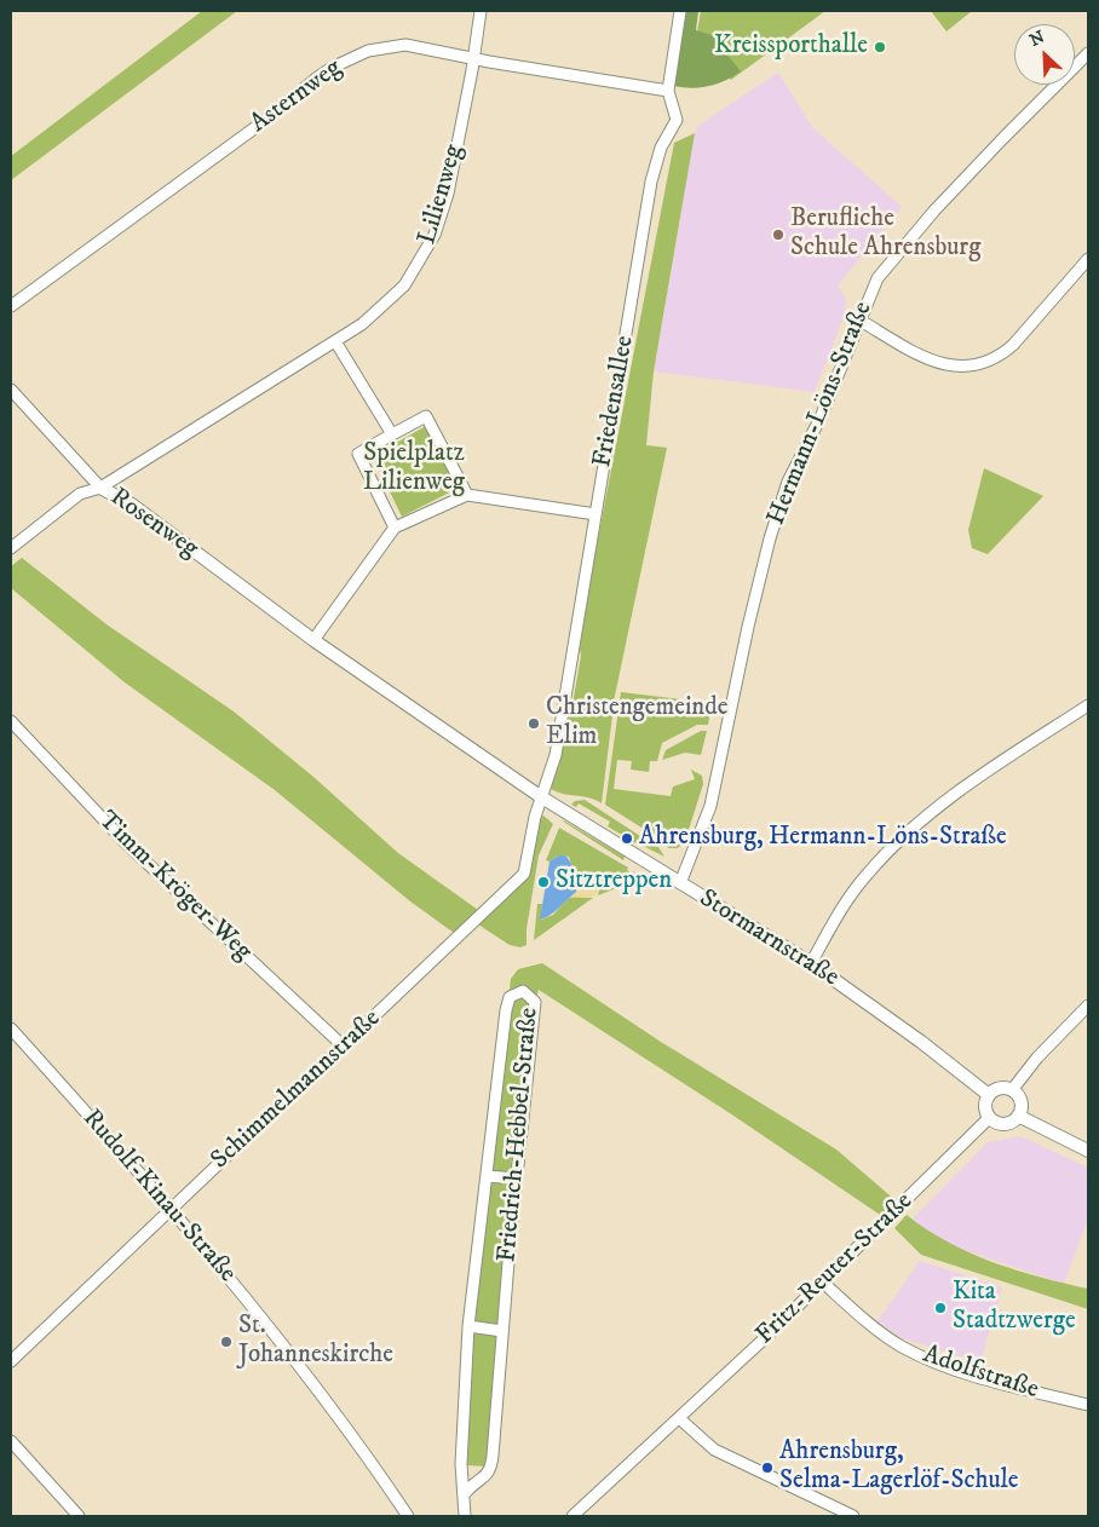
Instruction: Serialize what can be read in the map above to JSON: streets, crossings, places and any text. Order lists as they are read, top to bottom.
{
  "streets": {
    "street": [
      "Asternweg",
      "Lilienweg",
      "Friedensallee",
      "Hermann-Löns-Straße",
      "Rosenweg",
      "Timm-Kröger-Weg",
      "Stormarnstraße",
      "Schimmelmannstraße",
      "Friedrich-Hebbel-Straße",
      "Rudolf-Kinau-Straße",
      "Fritz-Reuter-Straße",
      "Adolfstraße"
    ]
  },
  "crossings": [
    ["Asternweg", "Lilienweg"],
    ["Asternweg", "Friedensallee"],
    ["Lilienweg", "Rosenweg"],
    ["Friedensallee", "Rosenweg"],
    ["Friedensallee", "Stormarnstraße"],
    ["Friedensallee", "Schimmelmannstraße"],
    ["Hermann-Löns-Straße", "Stormarnstraße"],
    ["Rosenweg", "Stormarnstraße"],
    ["Rosenweg", "Schimmelmannstraße"],
    ["Timm-Kröger-Weg", "Schimmelmannstraße"],
    ["Stormarnstraße", "Schimmelmannstraße"],
    ["Stormarnstraße", "Fritz-Reuter-Straße"],
    ["Schimmelmannstraße", "Rudolf-Kinau-Straße"],
    ["Fritz-Reuter-Straße", "Adolfstraße"]
  ],
  "parks": ["Spielplatz Lilienweg"],
  "places": [
    "Kreissporthalle",
    "Berufliche Schule Ahrensburg",
    "Christengemeinde Elim",
    "Ahrensburg, Hermann-Löns-Straße",
    "Sitztreppen",
    "Kita Stadtzwerge",
    "St. Johanneskirche",
    "Ahrensburg, Selma-Lagerlöf-Schule"
  ],
  "north": "top left"
}
